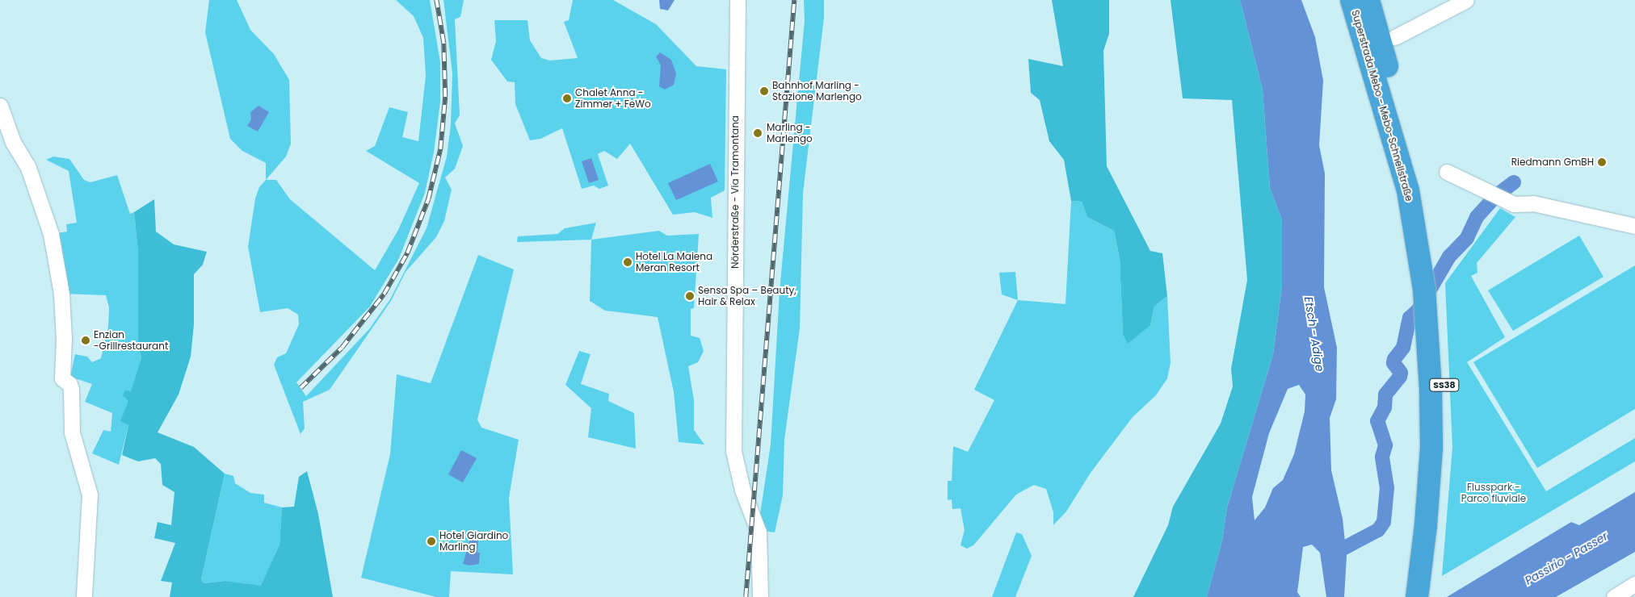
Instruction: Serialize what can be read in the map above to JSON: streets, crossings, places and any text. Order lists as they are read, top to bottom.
{
  "streets": {
    "highway": ["Superstrada Mebo - Mebo-Schnellstraße", "SS38"],
    "street": ["Nörderstraße - Via Tramontana"]
  },
  "water": ["Etsch - Adige", "Passirio - Passer"],
  "parks": ["Flusspark - Parco fluviale"],
  "places": [
    "Bahnhof Marling - Stazione Marlengo",
    "Chalet Anna - Zimmer + FeWo",
    "Marling - Marlengo",
    "Riedmann GmBH",
    "Hotel La Maiena Meran Resort",
    "Sensa Spa – Beauty, Hair & Relax",
    "Enzian -Grillrestaurant",
    "Hotel Giardino Marling"
  ]
}
